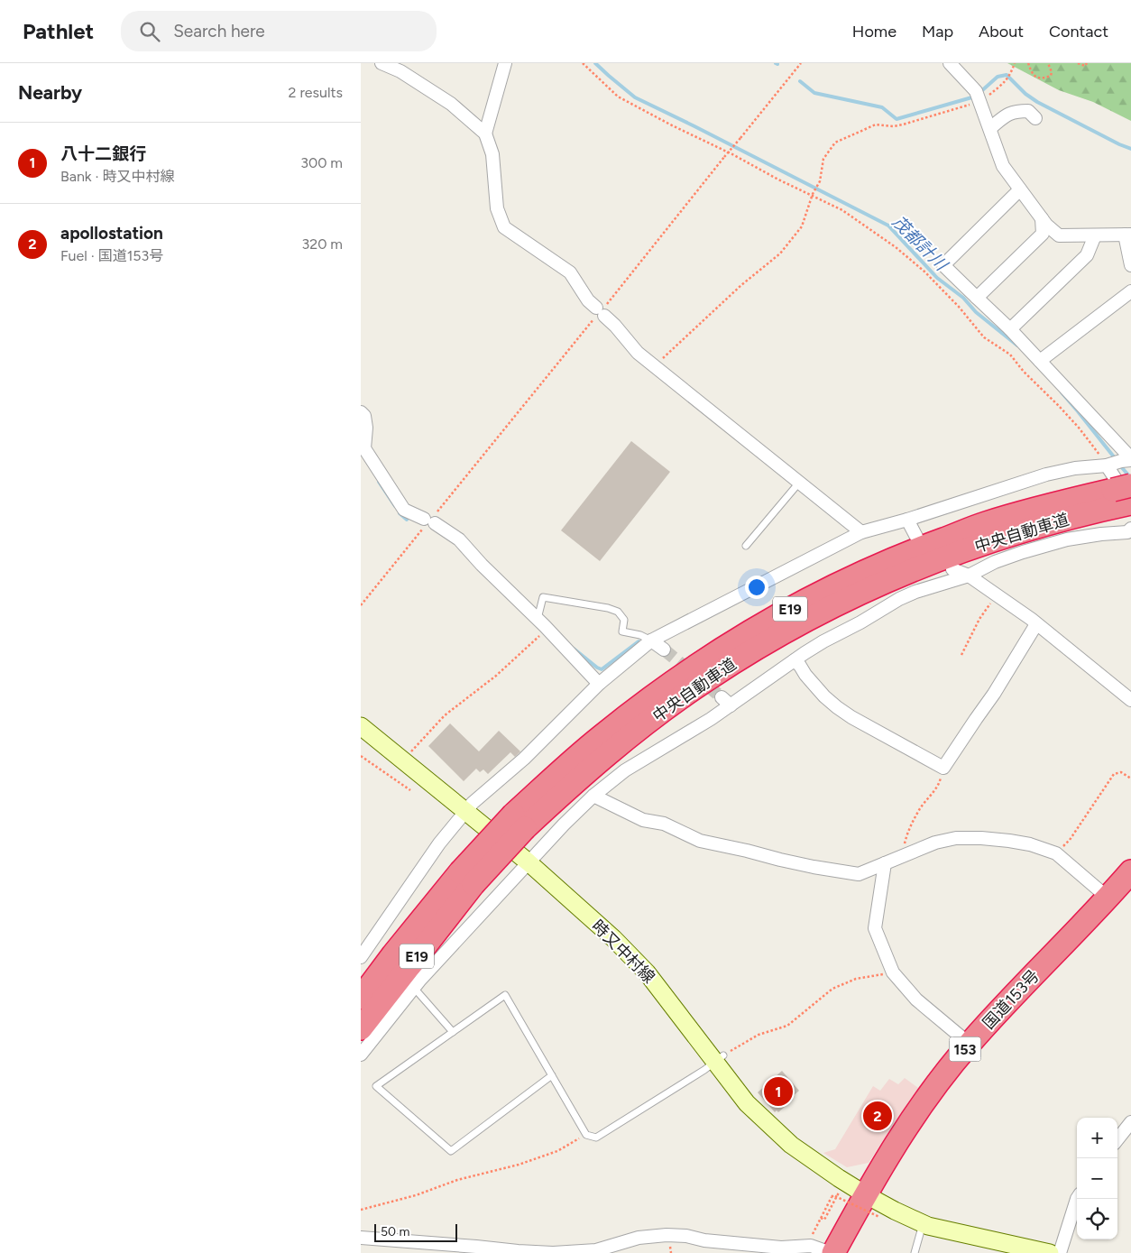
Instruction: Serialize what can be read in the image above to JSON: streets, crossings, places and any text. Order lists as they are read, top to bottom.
{
  "streets": {
    "highway": [
      "中央自動車道",
      "E19",
      "国道153号",
      "153"
    ],
    "main road": ["時又中村線"]
  },
  "crossings": [
    ["時又中村線", "国道153号"]
  ],
  "water": ["茂都計川"],
  "scale_bar": "50 m",
  "page": {
    "header": "Pathlet",
    "search": "Search here",
    "nav": [
      "Home",
      "Map",
      "About",
      "Contact"
    ],
    "heading": ["Nearby", "2 results"],
    "list": [
      {
        "mark": "1",
        "name": "八十二銀行",
        "note": "Bank · 時又中村線",
        "value": "300 m"
      },
      {
        "mark": "2",
        "name": "apollostation",
        "note": "Fuel · 国道153号",
        "value": "320 m"
      }
    ],
    "pins": ["1", "2"],
    "map_buttons": ["+", "−"],
    "scale": "50 m"
  }
}
